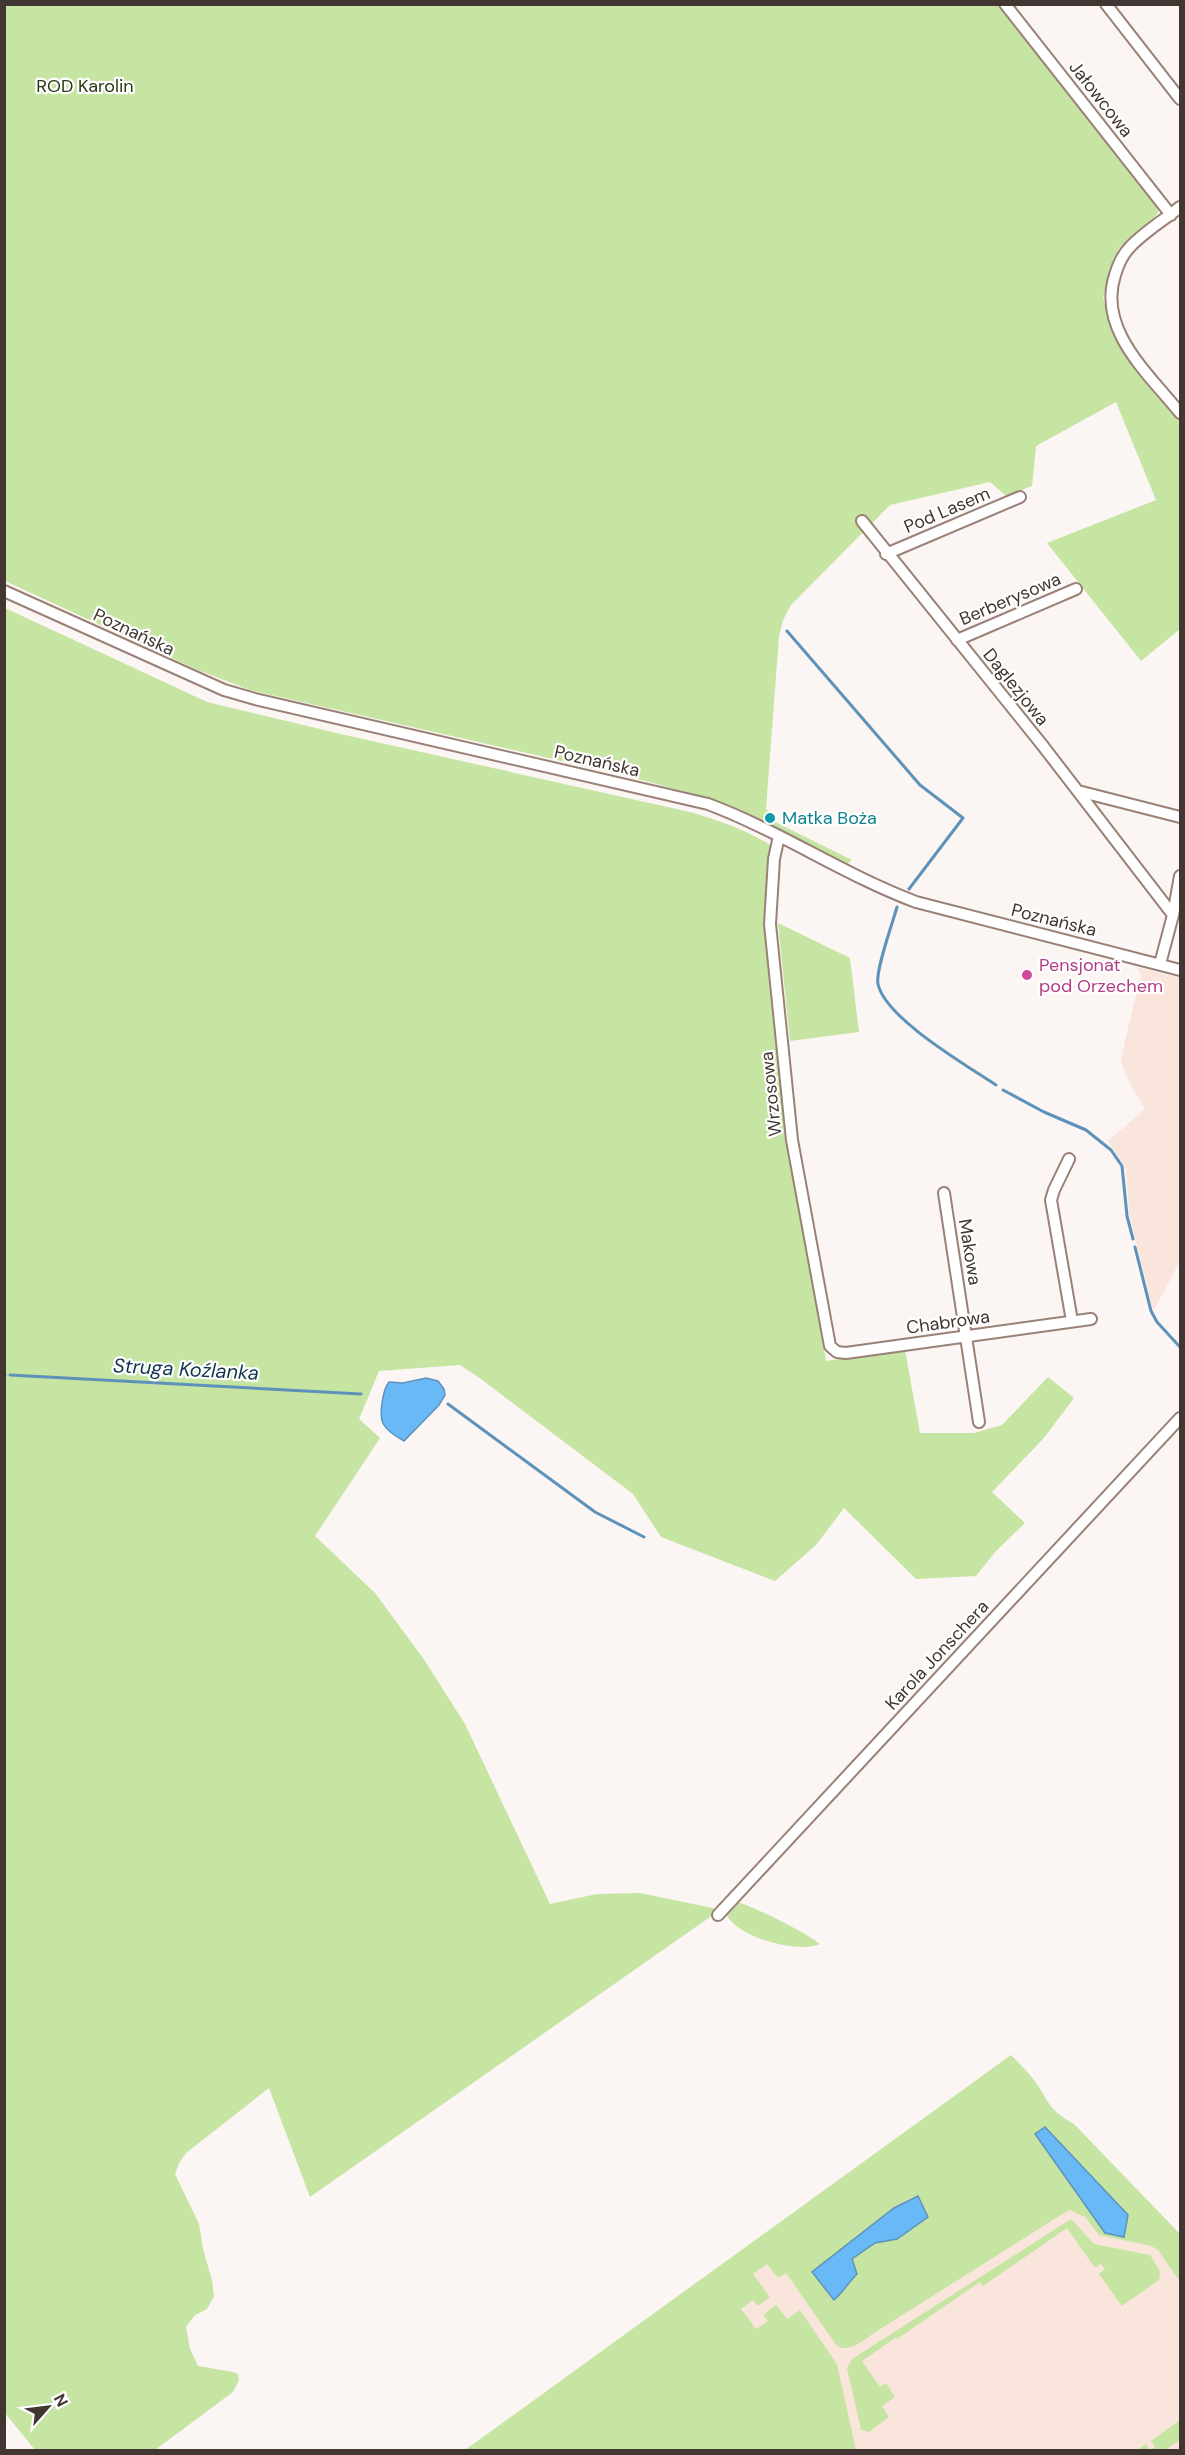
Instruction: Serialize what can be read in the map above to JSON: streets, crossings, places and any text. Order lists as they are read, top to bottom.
{
  "streets": {
    "street": [
      "Jałowcowa",
      "Pod Lasem",
      "Berberysowa",
      "Poznańska",
      "Daglezjowa",
      "Wrzosowa",
      "Makowa",
      "Chabrowa",
      "Karola Jonschera"
    ]
  },
  "crossings": [
    ["Pod Lasem", "Daglezjowa"],
    ["Berberysowa", "Daglezjowa"],
    ["Poznańska", "Wrzosowa"],
    ["Wrzosowa", "Chabrowa"],
    ["Makowa", "Chabrowa"]
  ],
  "water": ["Struga Koźlanka"],
  "parks": ["ROD Karolin"],
  "places": ["Matka Boża", "Pensjonat pod Orzechem"],
  "north": "top right"
}
